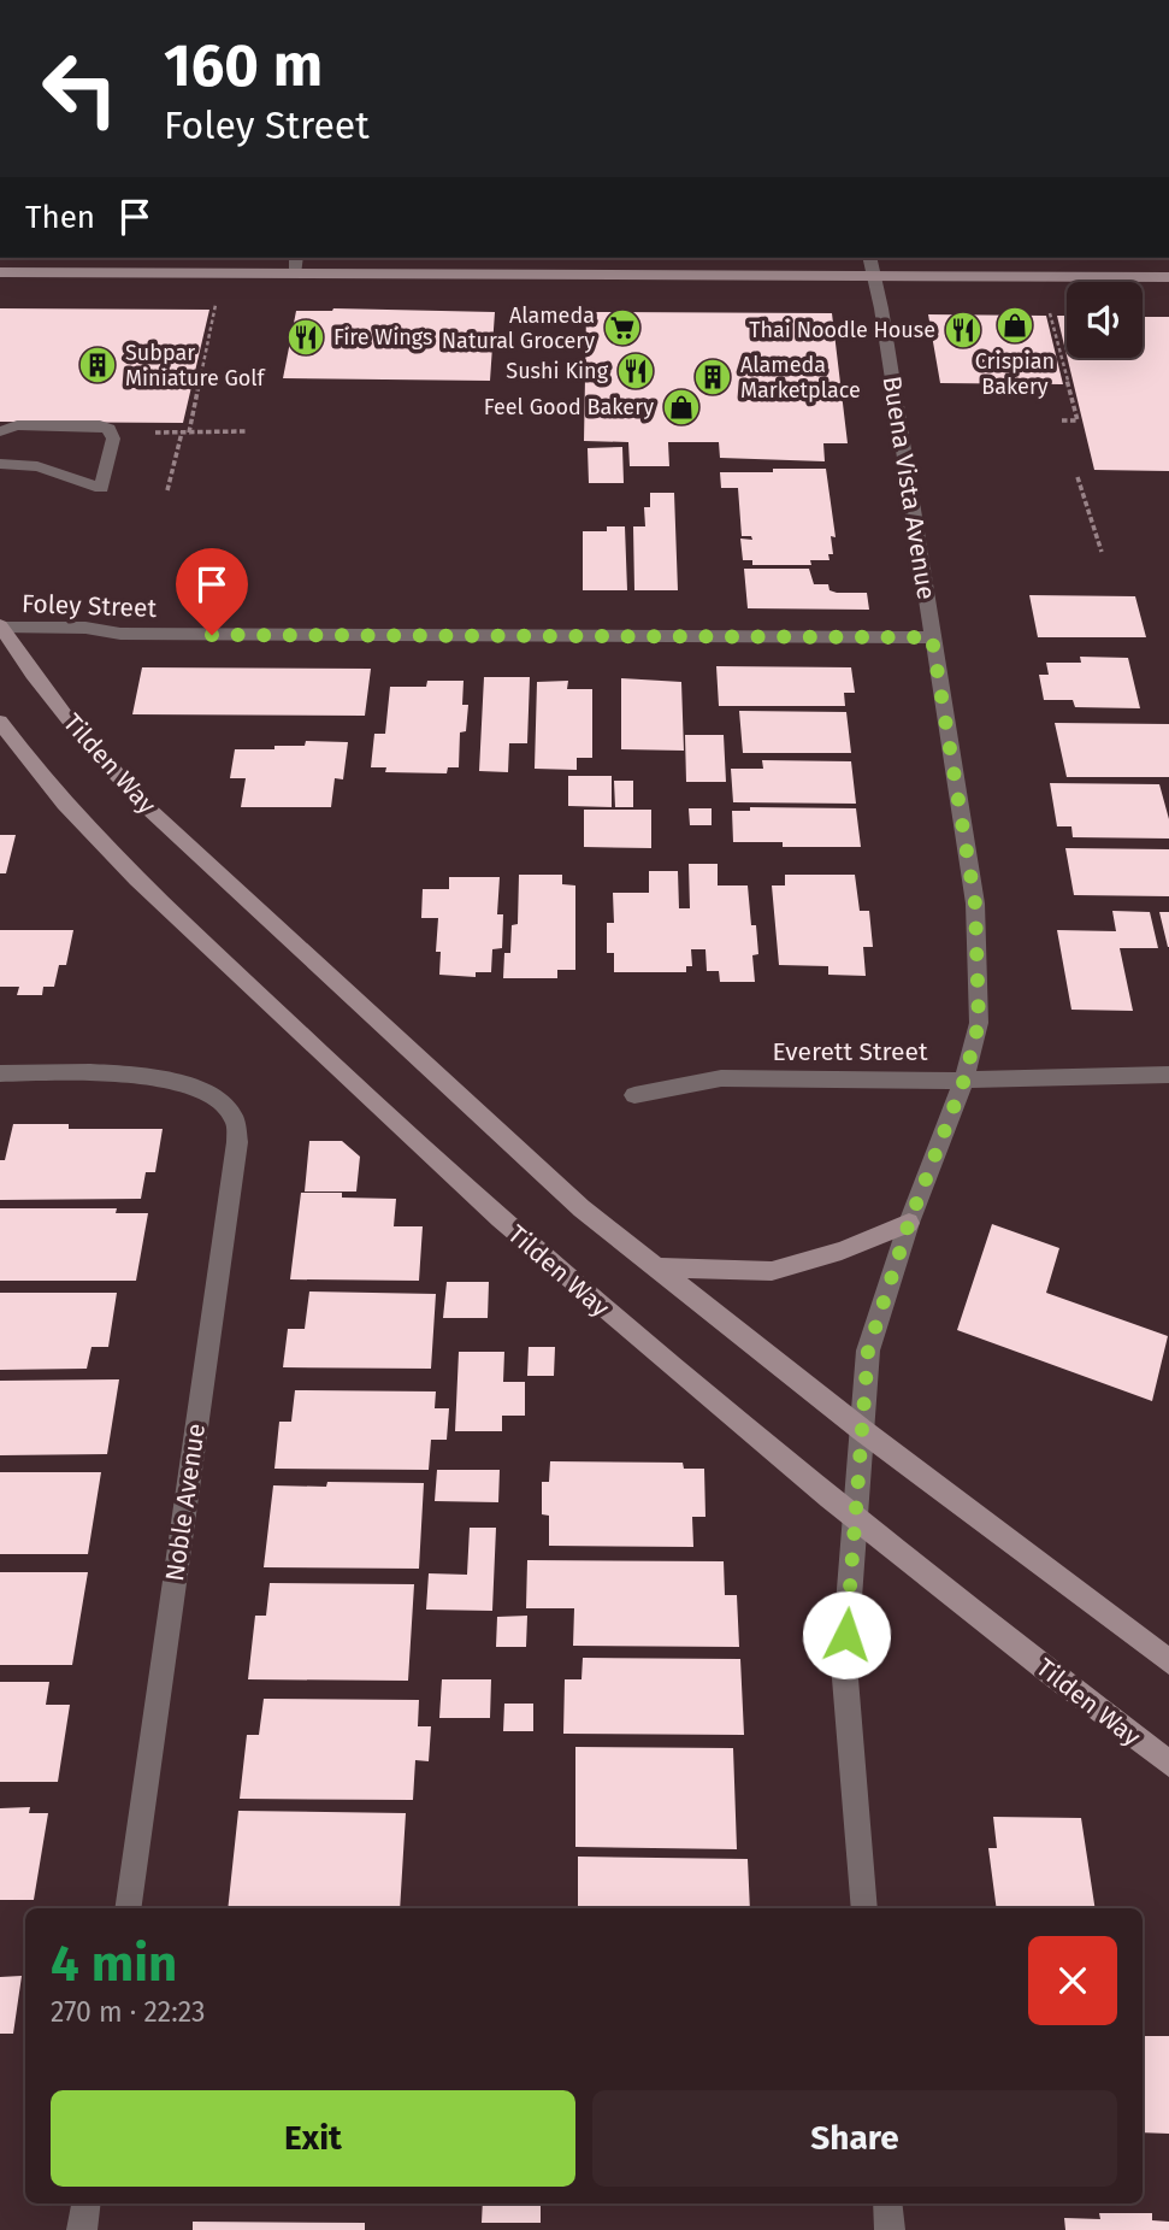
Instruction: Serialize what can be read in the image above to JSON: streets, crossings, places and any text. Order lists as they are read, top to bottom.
{
  "streets": {
    "main road": ["Tilden Way"],
    "street": [
      "Buena Vista Avenue",
      "Foley Street",
      "Everett Street",
      "Noble Avenue"
    ]
  },
  "crossings": [
    ["Buena Vista Avenue", "Foley Street"],
    ["Buena Vista Avenue", "Tilden Way"],
    ["Buena Vista Avenue", "Everett Street"],
    ["Foley Street", "Tilden Way"]
  ],
  "places": {
    "shop": ["Crispian Bakery", "Feel Good Bakery"],
    "supermarket": ["Alameda Natural Grocery"],
    "restaurant": ["Thai Noodle House", "Fire Wings", "Sushi King"],
    "building": ["Subpar Miniature Golf", "Alameda Marketplace"]
  },
  "page": {
    "turn": ["160 m", "Foley Street"],
    "then": "Then",
    "heading": ["4 min", "270 m · 22:23"],
    "buttons": ["Exit", "Share"]
  }
}
